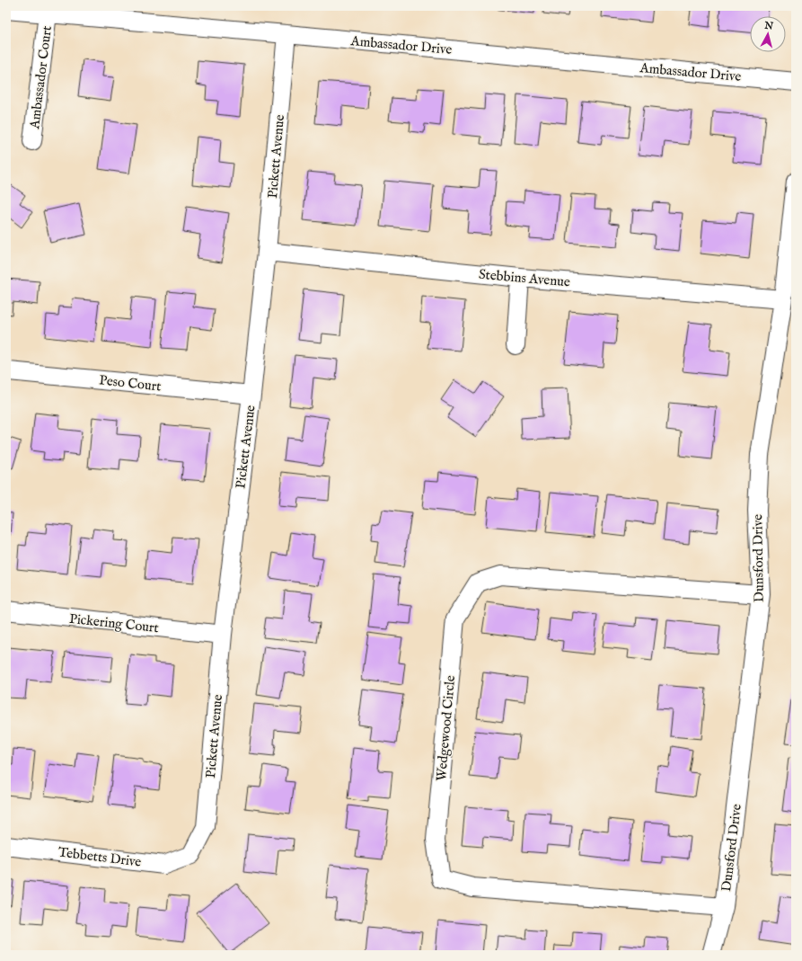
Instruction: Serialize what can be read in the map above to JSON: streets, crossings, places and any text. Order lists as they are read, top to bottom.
{
  "streets": {
    "street": [
      "Ambassador Drive",
      "Ambassador Court",
      "Pickett Avenue",
      "Stebbins Avenue",
      "Peso Court",
      "Dunsford Drive",
      "Pickering Court",
      "Wedgewood Circle",
      "Tebbetts Drive"
    ]
  },
  "crossings": [
    ["Ambassador Drive", "Ambassador Court"],
    ["Ambassador Drive", "Pickett Avenue"],
    ["Pickett Avenue", "Stebbins Avenue"],
    ["Pickett Avenue", "Peso Court"],
    ["Pickett Avenue", "Pickering Court"],
    ["Pickett Avenue", "Tebbetts Drive"],
    ["Stebbins Avenue", "Dunsford Drive"],
    ["Dunsford Drive", "Wedgewood Circle"]
  ],
  "north": "top"
}
